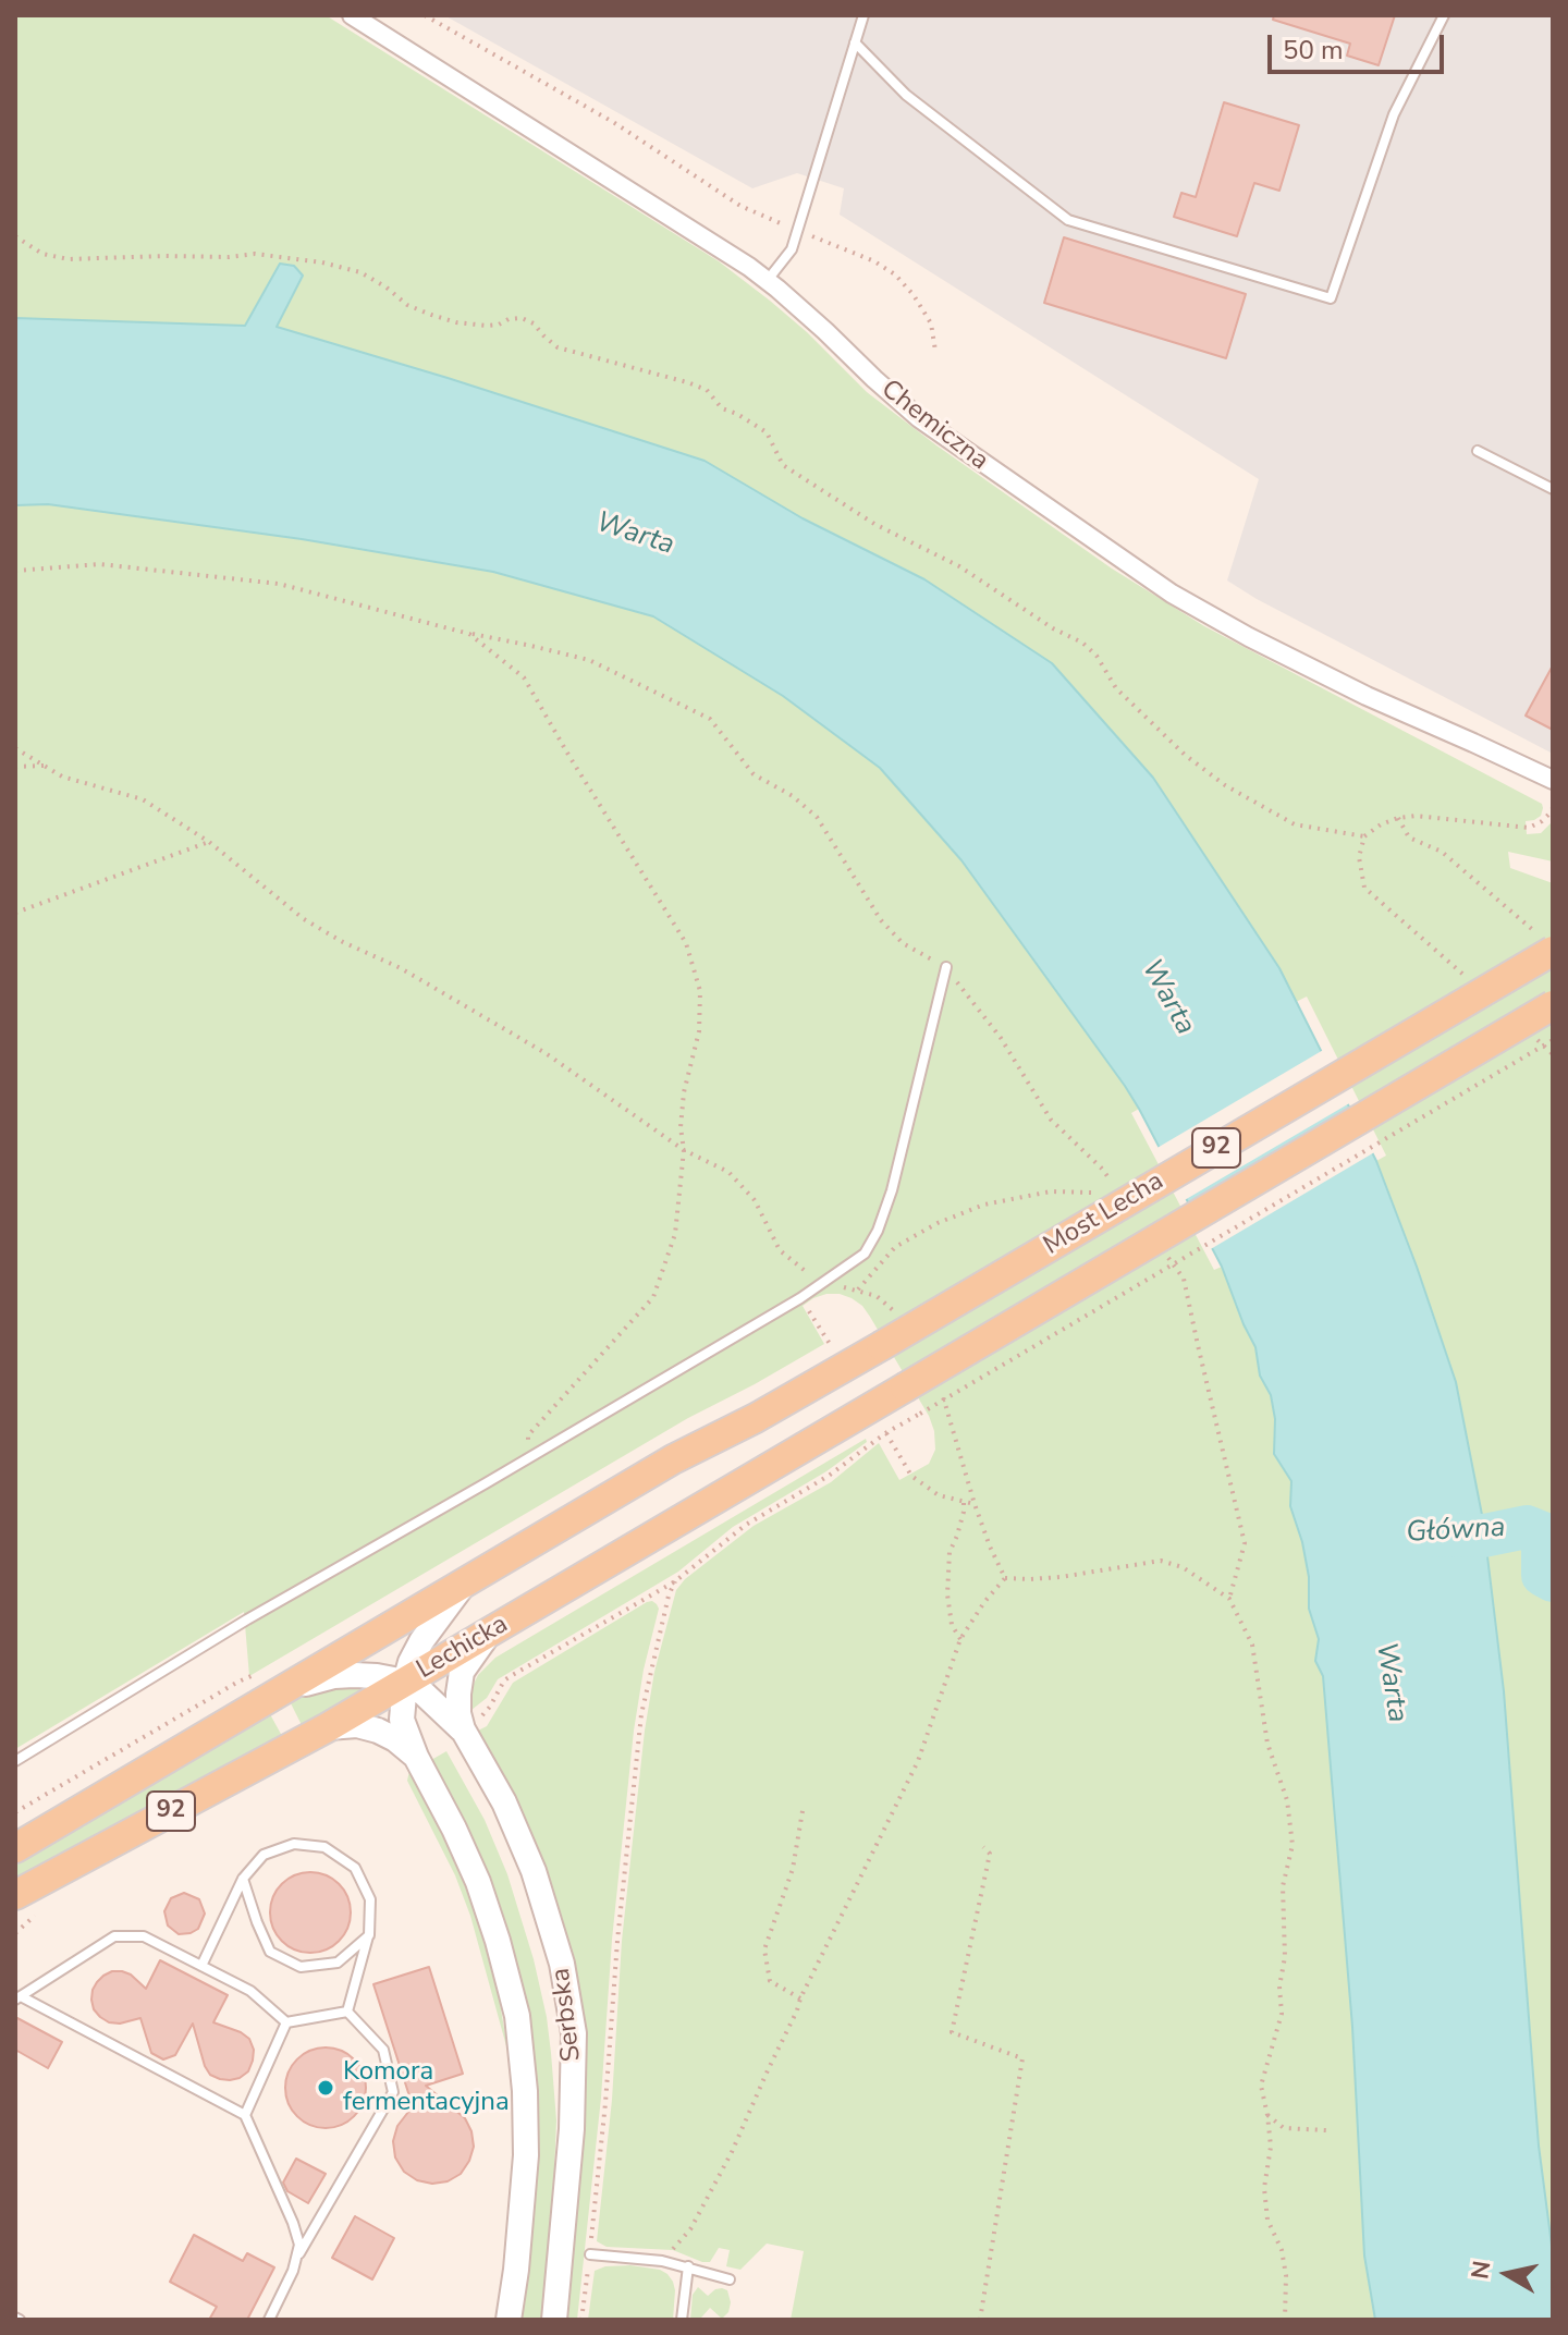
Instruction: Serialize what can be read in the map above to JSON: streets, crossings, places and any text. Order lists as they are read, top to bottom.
{
  "streets": {
    "main road": ["92", "Most Lecha", "Lechicka"],
    "street": ["Chemiczna", "Serbska"]
  },
  "crossings": [
    ["Most Lecha", "Lechicka"],
    ["Lechicka", "Serbska"]
  ],
  "water": ["Warta", "Główna"],
  "places": ["Komora fermentacyjna"],
  "scale_bar": "50 m",
  "north": "left"
}
